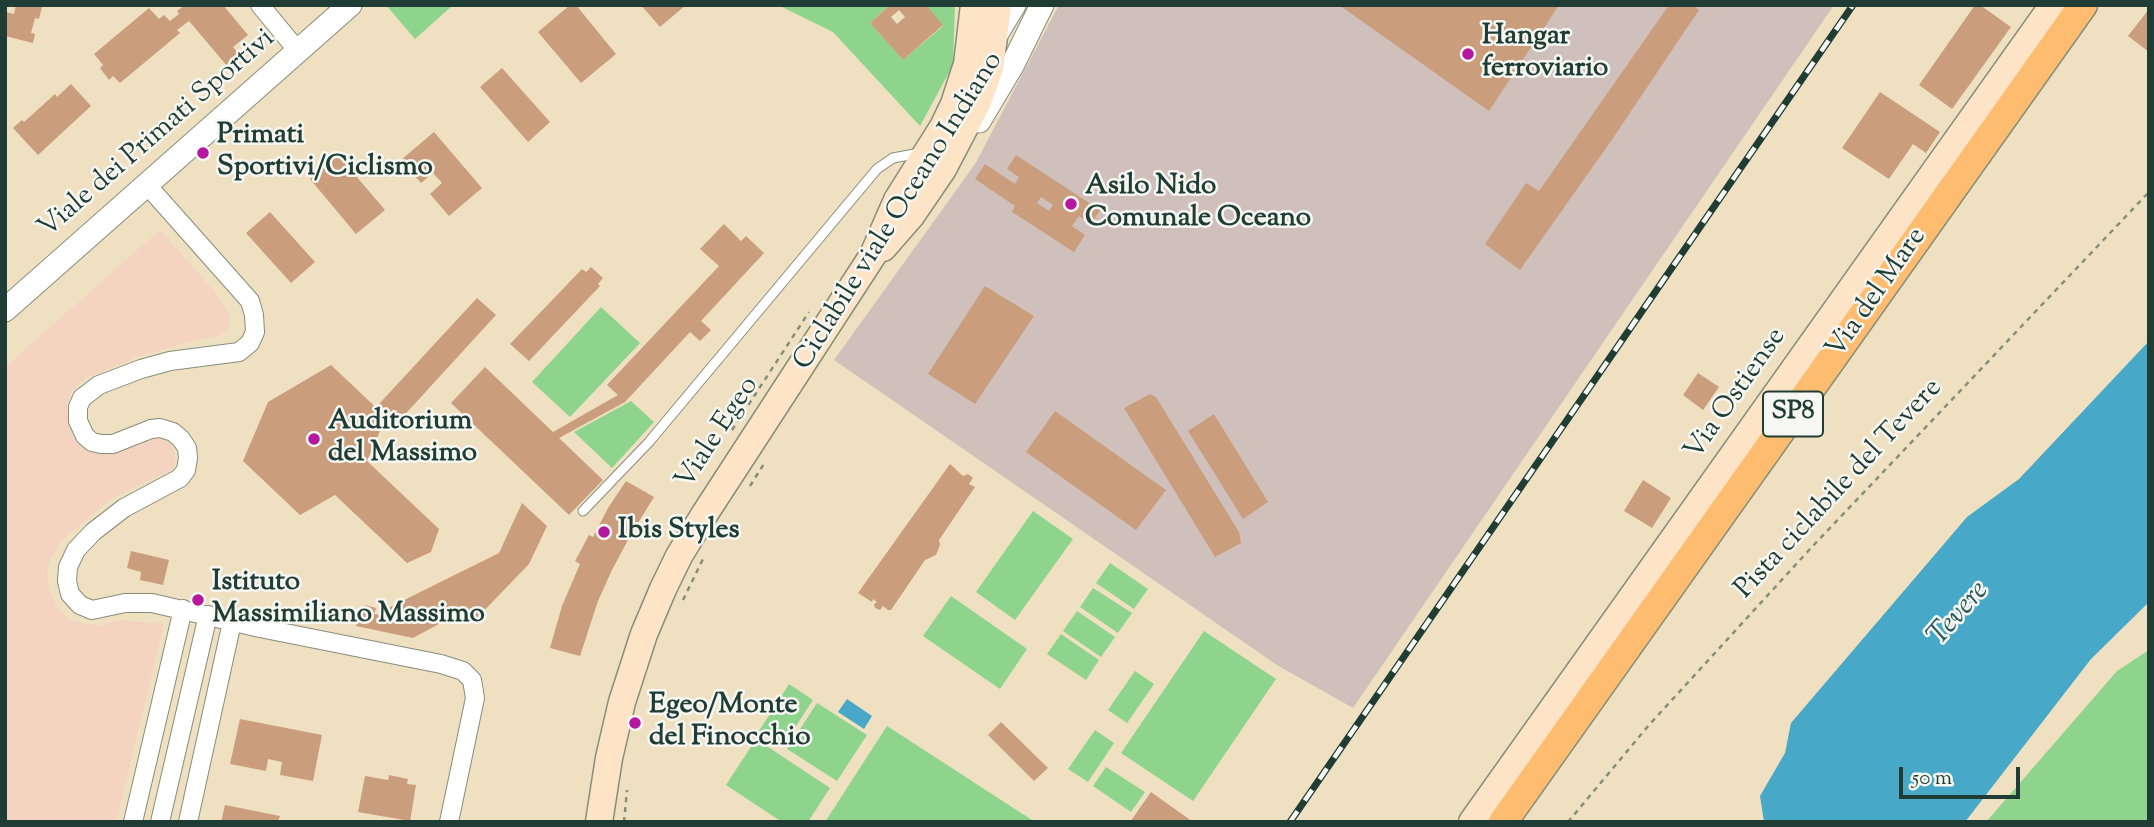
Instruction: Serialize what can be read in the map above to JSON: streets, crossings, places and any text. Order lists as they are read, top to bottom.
{
  "streets": {
    "main road": [
      "Via del Mare",
      "Via Ostiense",
      "SP8",
      "Viale Egeo"
    ],
    "street": ["Viale dei Primati Sportivi"],
    "path": ["Pista ciclabile del Tevere"]
  },
  "water": ["Tevere"],
  "places": [
    "Hangar ferroviario",
    "Primati Sportivi/Ciclismo",
    "Asilo Nido Comunale Oceano",
    "Auditorium del Massimo",
    "Ibis Styles",
    "Istituto Massimiliano Massimo",
    "Egeo/Monte del Finocchio"
  ],
  "scale_bar": "50 m"
}
